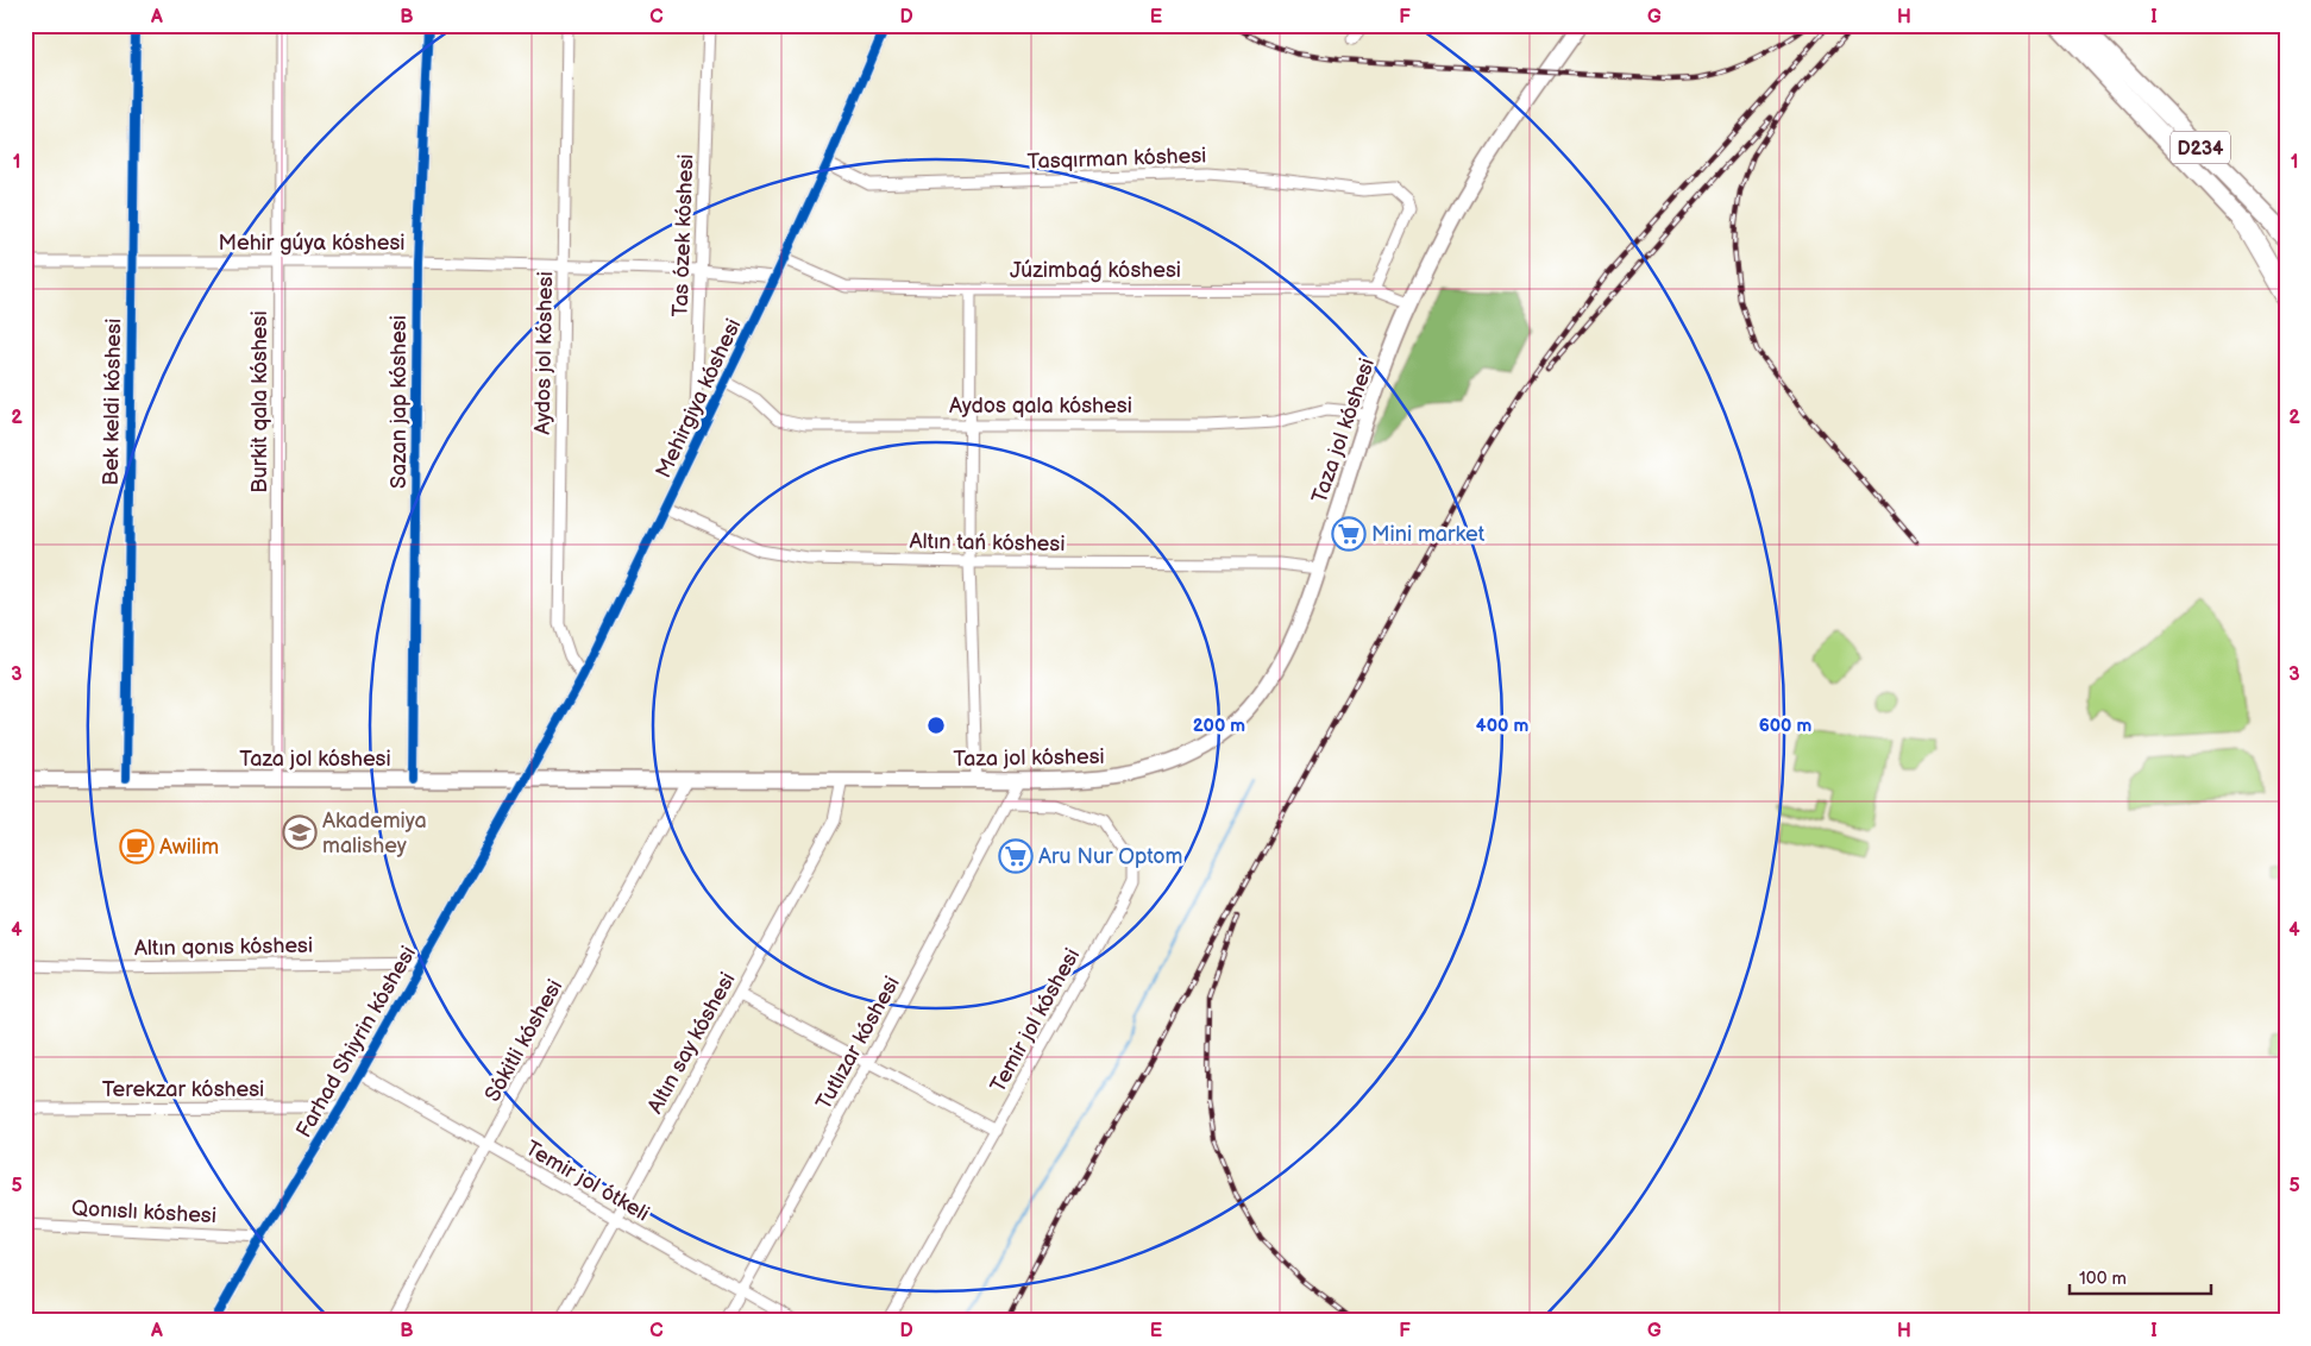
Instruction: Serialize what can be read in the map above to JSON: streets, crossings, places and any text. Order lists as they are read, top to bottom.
{
  "streets": {
    "main road": ["D234", "Taza jol kóshesi"],
    "street": [
      "Tasqırman kóshesi",
      "Tas ózek kóshesi",
      "Mehir gúyа kóshesi",
      "Júzimbaǵ kóshesi",
      "Aydos jol kóshesi",
      "Mehirgiya kóshesi",
      "Bek keldi kóshesi",
      "Burkit qala kóshesi",
      "Sazan jap kóshesi",
      "Aydos qala kóshesi",
      "Altın tań kóshesi",
      "Altın qonıs kóshesi",
      "Temir jol kóshesi",
      "Sókitli kóshesi",
      "Farhad Shiyrin kóshesi",
      "Altın say kóshesi",
      "Tutlızar kóshesi",
      "Terekzar kóshesi",
      "Temir jol ótkeli",
      "Qonıslı kóshesi"
    ]
  },
  "crossings": [
    ["Tasqırman kóshesi", "Júzimbaǵ kóshesi"],
    ["Tasqırman kóshesi", "Mehirgiya kóshesi"],
    ["Tas ózek kóshesi", "Mehir gúyа kóshesi"],
    ["Tas ózek kóshesi", "Mehirgiya kóshesi"],
    ["Mehir gúyа kóshesi", "Aydos jol kóshesi"],
    ["Mehir gúyа kóshesi", "Mehirgiya kóshesi"],
    ["Mehir gúyа kóshesi", "Bek keldi kóshesi"],
    ["Mehir gúyа kóshesi", "Burkit qala kóshesi"],
    ["Mehir gúyа kóshesi", "Sazan jap kóshesi"],
    ["Júzimbaǵ kóshesi", "Mehirgiya kóshesi"],
    ["Júzimbaǵ kóshesi", "Taza jol kóshesi"],
    ["Aydos jol kóshesi", "Mehirgiya kóshesi"],
    ["Mehirgiya kóshesi", "Aydos qala kóshesi"],
    ["Mehirgiya kóshesi", "Taza jol kóshesi"],
    ["Mehirgiya kóshesi", "Altın tań kóshesi"],
    ["Mehirgiya kóshesi", "Farhad Shiyrin kóshesi"],
    ["Bek keldi kóshesi", "Taza jol kóshesi"],
    ["Burkit qala kóshesi", "Taza jol kóshesi"],
    ["Sazan jap kóshesi", "Taza jol kóshesi"],
    ["Aydos qala kóshesi", "Taza jol kóshesi"],
    ["Taza jol kóshesi", "Altın tań kóshesi"],
    ["Taza jol kóshesi", "Sókitli kóshesi"],
    ["Taza jol kóshesi", "Farhad Shiyrin kóshesi"],
    ["Taza jol kóshesi", "Altın say kóshesi"],
    ["Taza jol kóshesi", "Tutlızar kóshesi"],
    ["Altın qonıs kóshesi", "Farhad Shiyrin kóshesi"],
    ["Temir jol kóshesi", "Tutlızar kóshesi"],
    ["Sókitli kóshesi", "Temir jol ótkeli"],
    ["Farhad Shiyrin kóshesi", "Terekzar kóshesi"],
    ["Farhad Shiyrin kóshesi", "Temir jol ótkeli"],
    ["Farhad Shiyrin kóshesi", "Qonıslı kóshesi"],
    ["Altın say kóshesi", "Temir jol ótkeli"],
    ["Tutlızar kóshesi", "Temir jol ótkeli"]
  ],
  "places": {
    "supermarket": ["Mini market", "Aru Nur Optom"],
    "school or university": ["Akademiya malishey"],
    "cafe": ["Awilim"]
  },
  "scale_bar": "100 m",
  "grid": {
    "columns": [
      "A",
      "B",
      "C",
      "D",
      "E",
      "F",
      "G",
      "H",
      "I"
    ],
    "rows": [
      "1",
      "2",
      "3",
      "4",
      "5"
    ]
  },
  "rings": ["200 m", "400 m", "600 m"]
}
